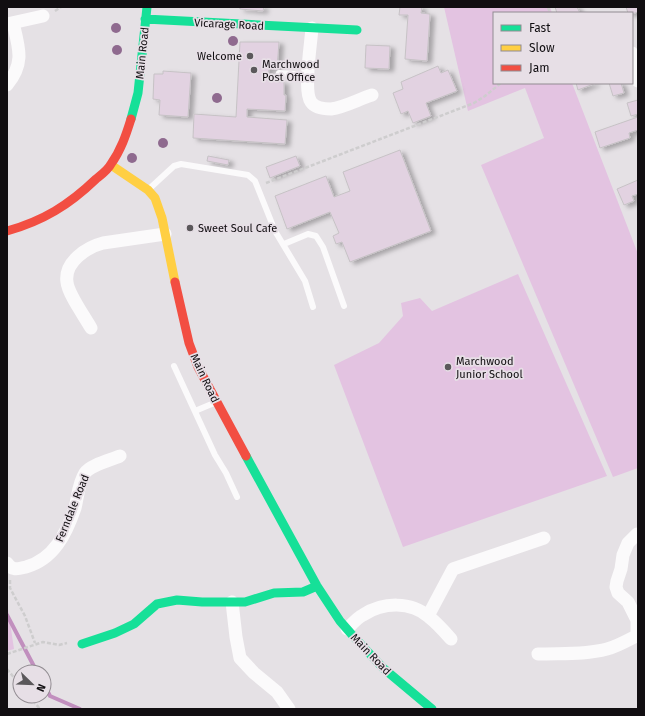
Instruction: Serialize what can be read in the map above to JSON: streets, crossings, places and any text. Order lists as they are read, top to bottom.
{
  "streets": {
    "street": ["Vicarage Road", "Main Road", "Ferndale Road"]
  },
  "crossings": [
    ["Vicarage Road", "Main Road"]
  ],
  "places": [
    "Welcome",
    "Marchwood Post Office",
    "Sweet Soul Cafe",
    "Marchwood Junior School"
  ],
  "legend": ["Fast", "Slow", "Jam"],
  "north": "bottom right"
}
